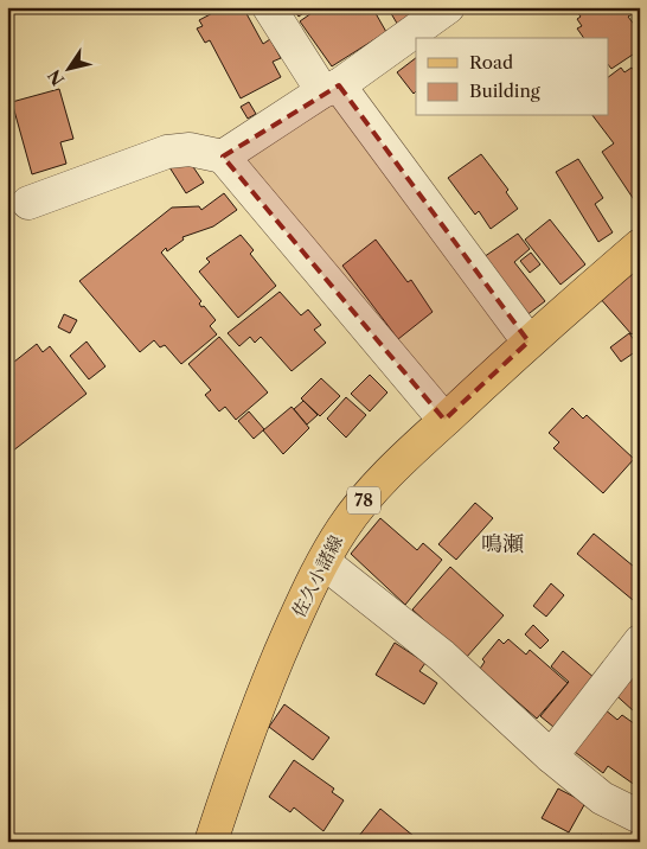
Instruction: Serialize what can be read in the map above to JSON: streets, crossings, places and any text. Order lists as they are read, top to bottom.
{
  "streets": {
    "main road": ["78", "佐久小諸線"]
  },
  "districts": ["鳴瀬"],
  "legend": ["Road", "Building"],
  "north": "bottom left"
}
